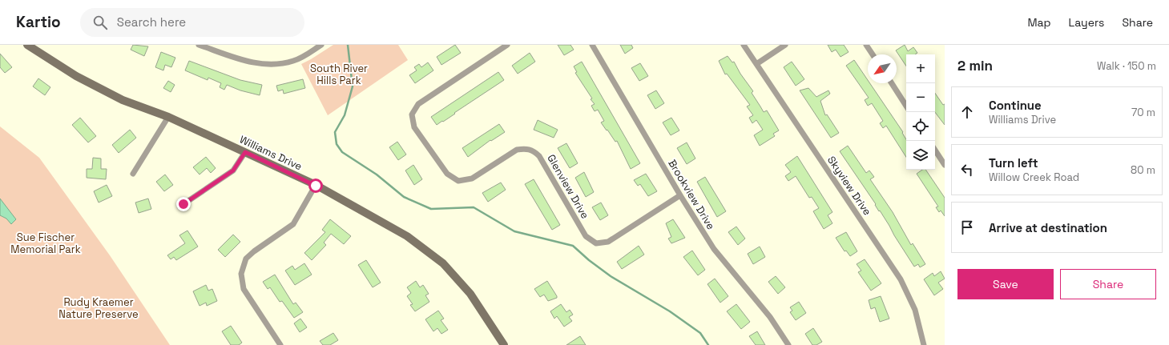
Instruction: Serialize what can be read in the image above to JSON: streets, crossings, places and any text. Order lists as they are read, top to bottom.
{
  "streets": {
    "main road": ["Williams Drive"],
    "street": ["Skyview Drive", "Glenview Drive", "Brookview Drive"]
  },
  "crossings": [
    ["Glenview Drive", "Brookview Drive"]
  ],
  "parks": ["South River Hills Park", "Sue Fischer Memorial Park", "Rudy Kraemer Nature Preserve"],
  "north": "bottom left",
  "page": {
    "header": "Kartio",
    "search": "Search here",
    "nav": ["Map", "Layers", "Share"],
    "heading": ["2 min", "Walk · 150 m"],
    "map_buttons": ["+", "−"],
    "list": [
      ["Continue", "Williams Drive", "70 m"],
      ["Turn left", "Willow Creek Road", "80 m"],
      "Arrive at destination"
    ],
    "buttons": ["Save", "Share"]
  }
}
